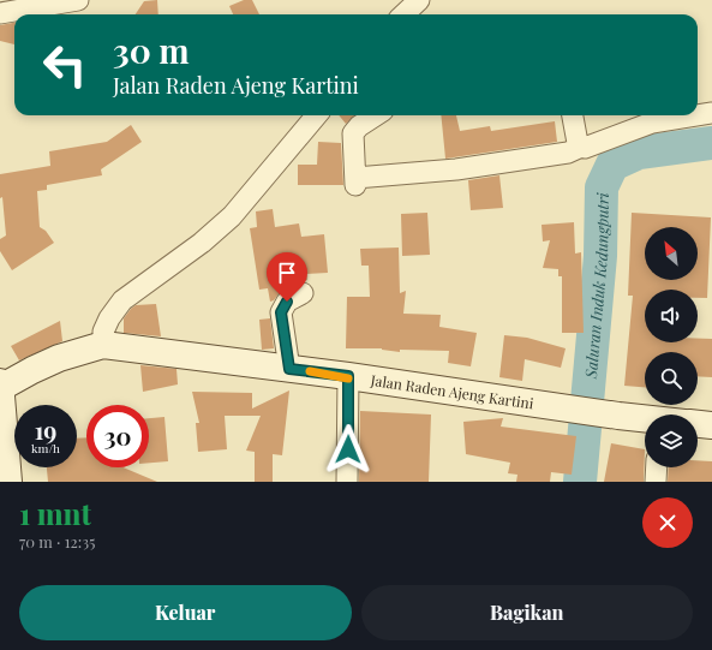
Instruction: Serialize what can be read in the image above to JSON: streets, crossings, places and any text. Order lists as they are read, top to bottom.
{
  "streets": {
    "street": ["Jalan Raden Ajeng Kartini"]
  },
  "water": ["Saluran Induk Kedungputri"],
  "north": "top left",
  "page": {
    "turn": ["30 m", "Jalan Raden Ajeng Kartini"],
    "speed": "19 km/h",
    "limit": "30",
    "heading": ["1 mnt", "70 m · 12:35"],
    "buttons": ["Keluar", "Bagikan"]
  }
}
